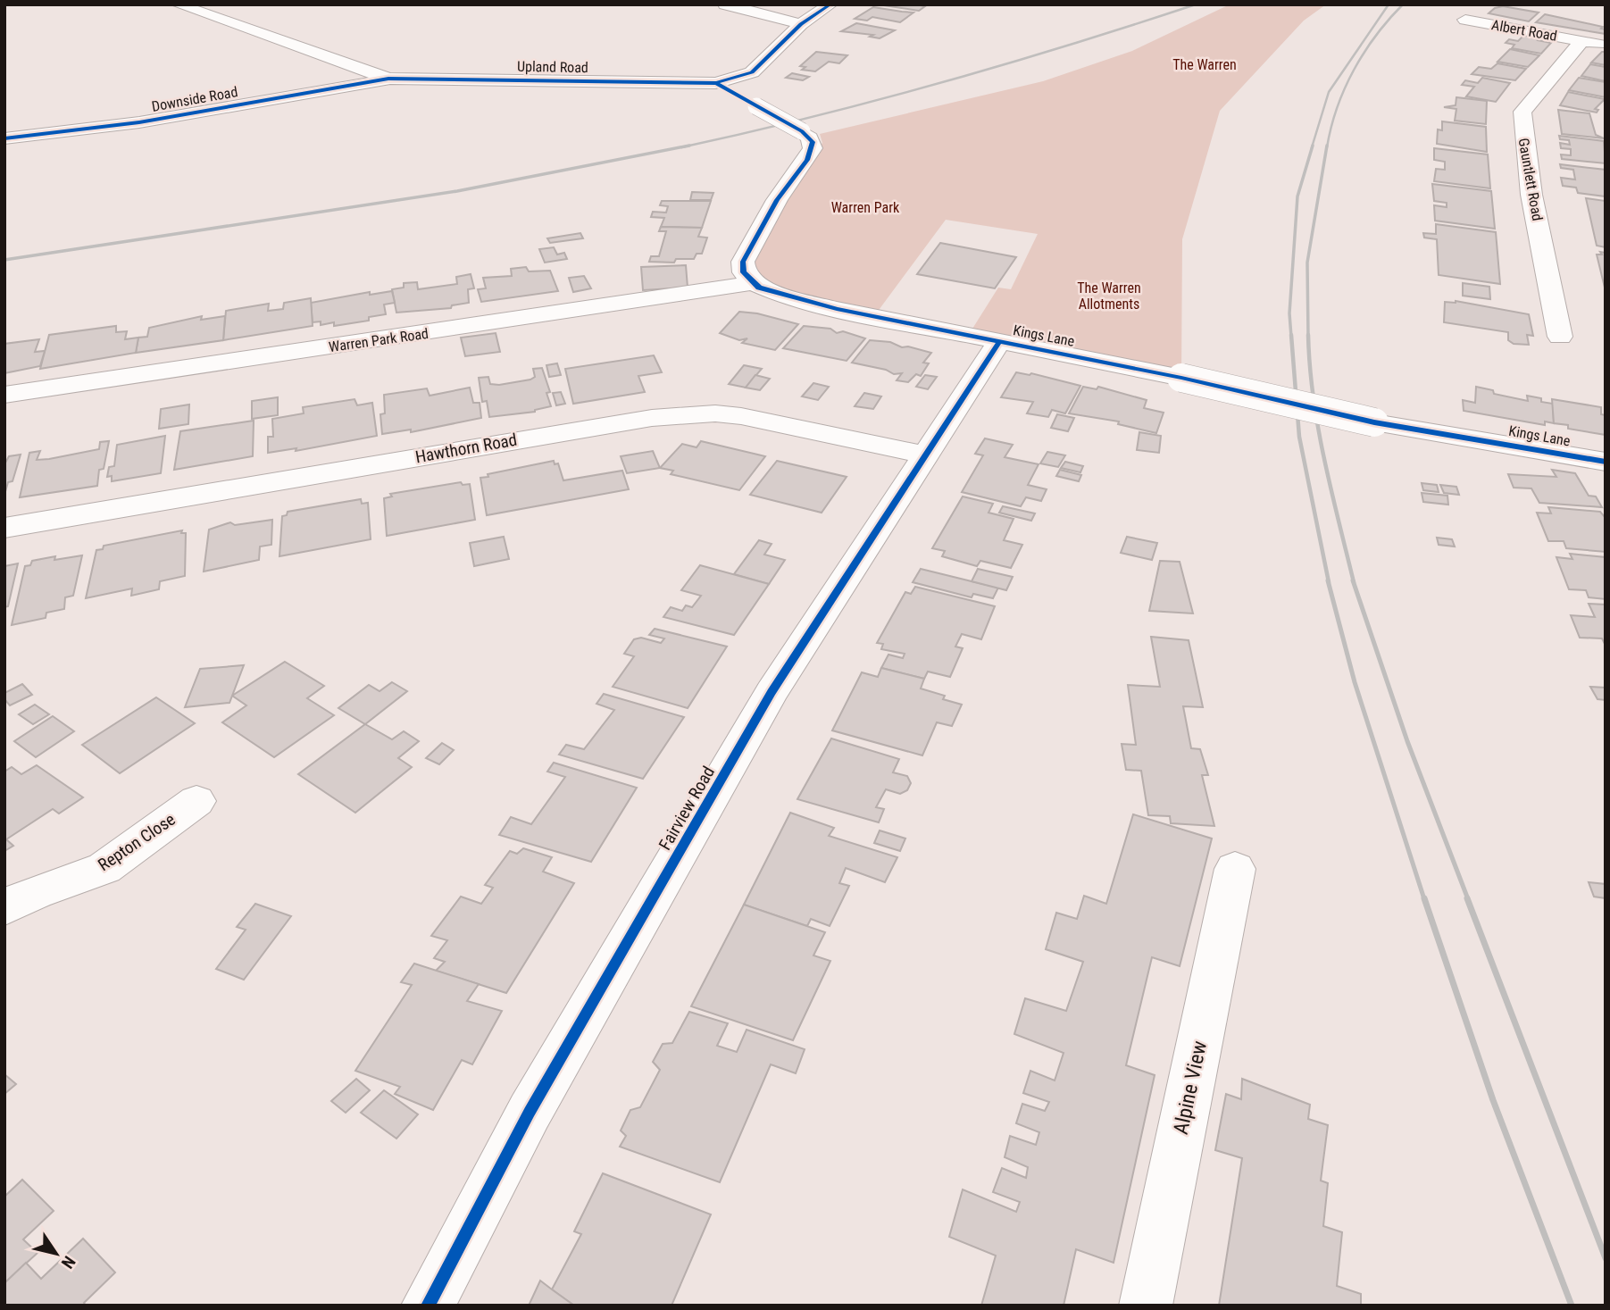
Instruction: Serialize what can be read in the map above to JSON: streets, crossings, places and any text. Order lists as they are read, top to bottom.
{
  "streets": {
    "street": [
      "Albert Road",
      "Upland Road",
      "Downside Road",
      "Gauntlett Road",
      "Kings Lane",
      "Warren Park Road",
      "Hawthorn Road",
      "Fairview Road",
      "Repton Close",
      "Alpine View"
    ]
  },
  "crossings": [
    ["Albert Road", "Gauntlett Road"],
    ["Upland Road", "Downside Road"],
    ["Kings Lane", "Warren Park Road"],
    ["Kings Lane", "Fairview Road"],
    ["Hawthorn Road", "Fairview Road"]
  ],
  "parks": ["The Warren", "Warren Park", "The Warren Allotments"],
  "north": "bottom right"
}
